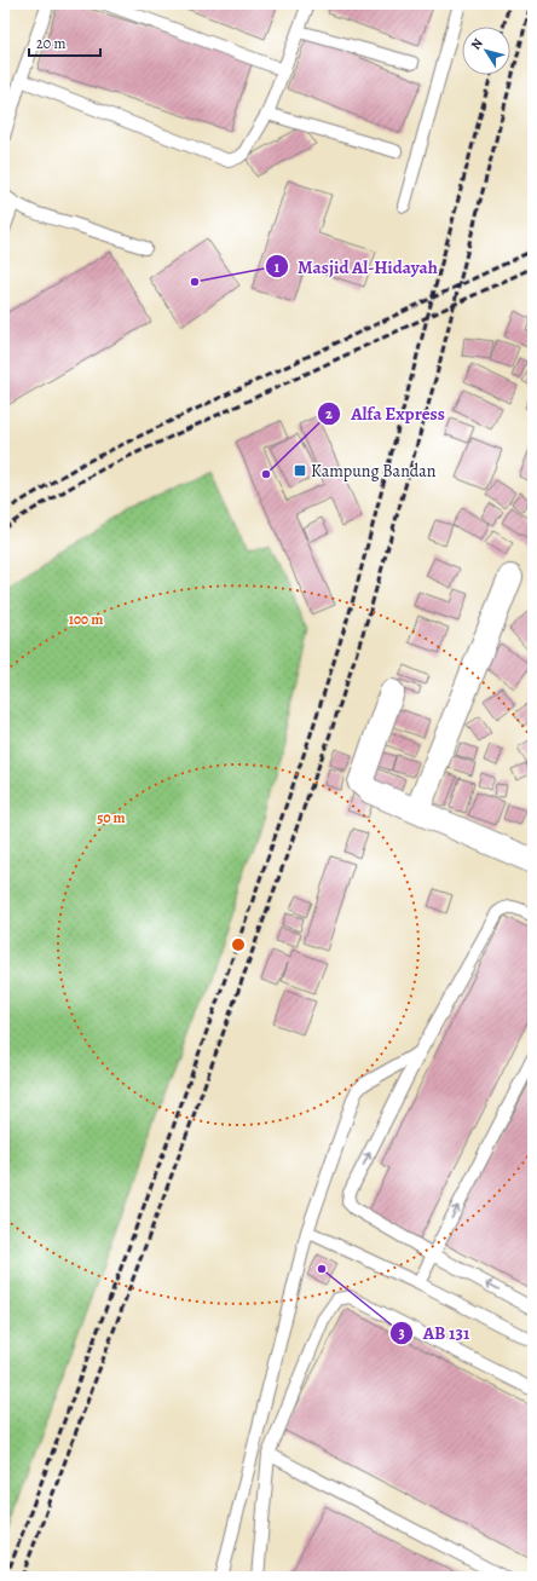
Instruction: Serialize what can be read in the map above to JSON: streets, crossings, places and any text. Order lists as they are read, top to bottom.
{
  "places": {
    "other": ["Masjid Al-Hidayah", "Alfa Express", "AB 131"],
    "transit": ["Kampung Bandan"]
  },
  "scale_bar": "20 m",
  "north": "top left",
  "rings": ["100 m", "50 m"]
}
